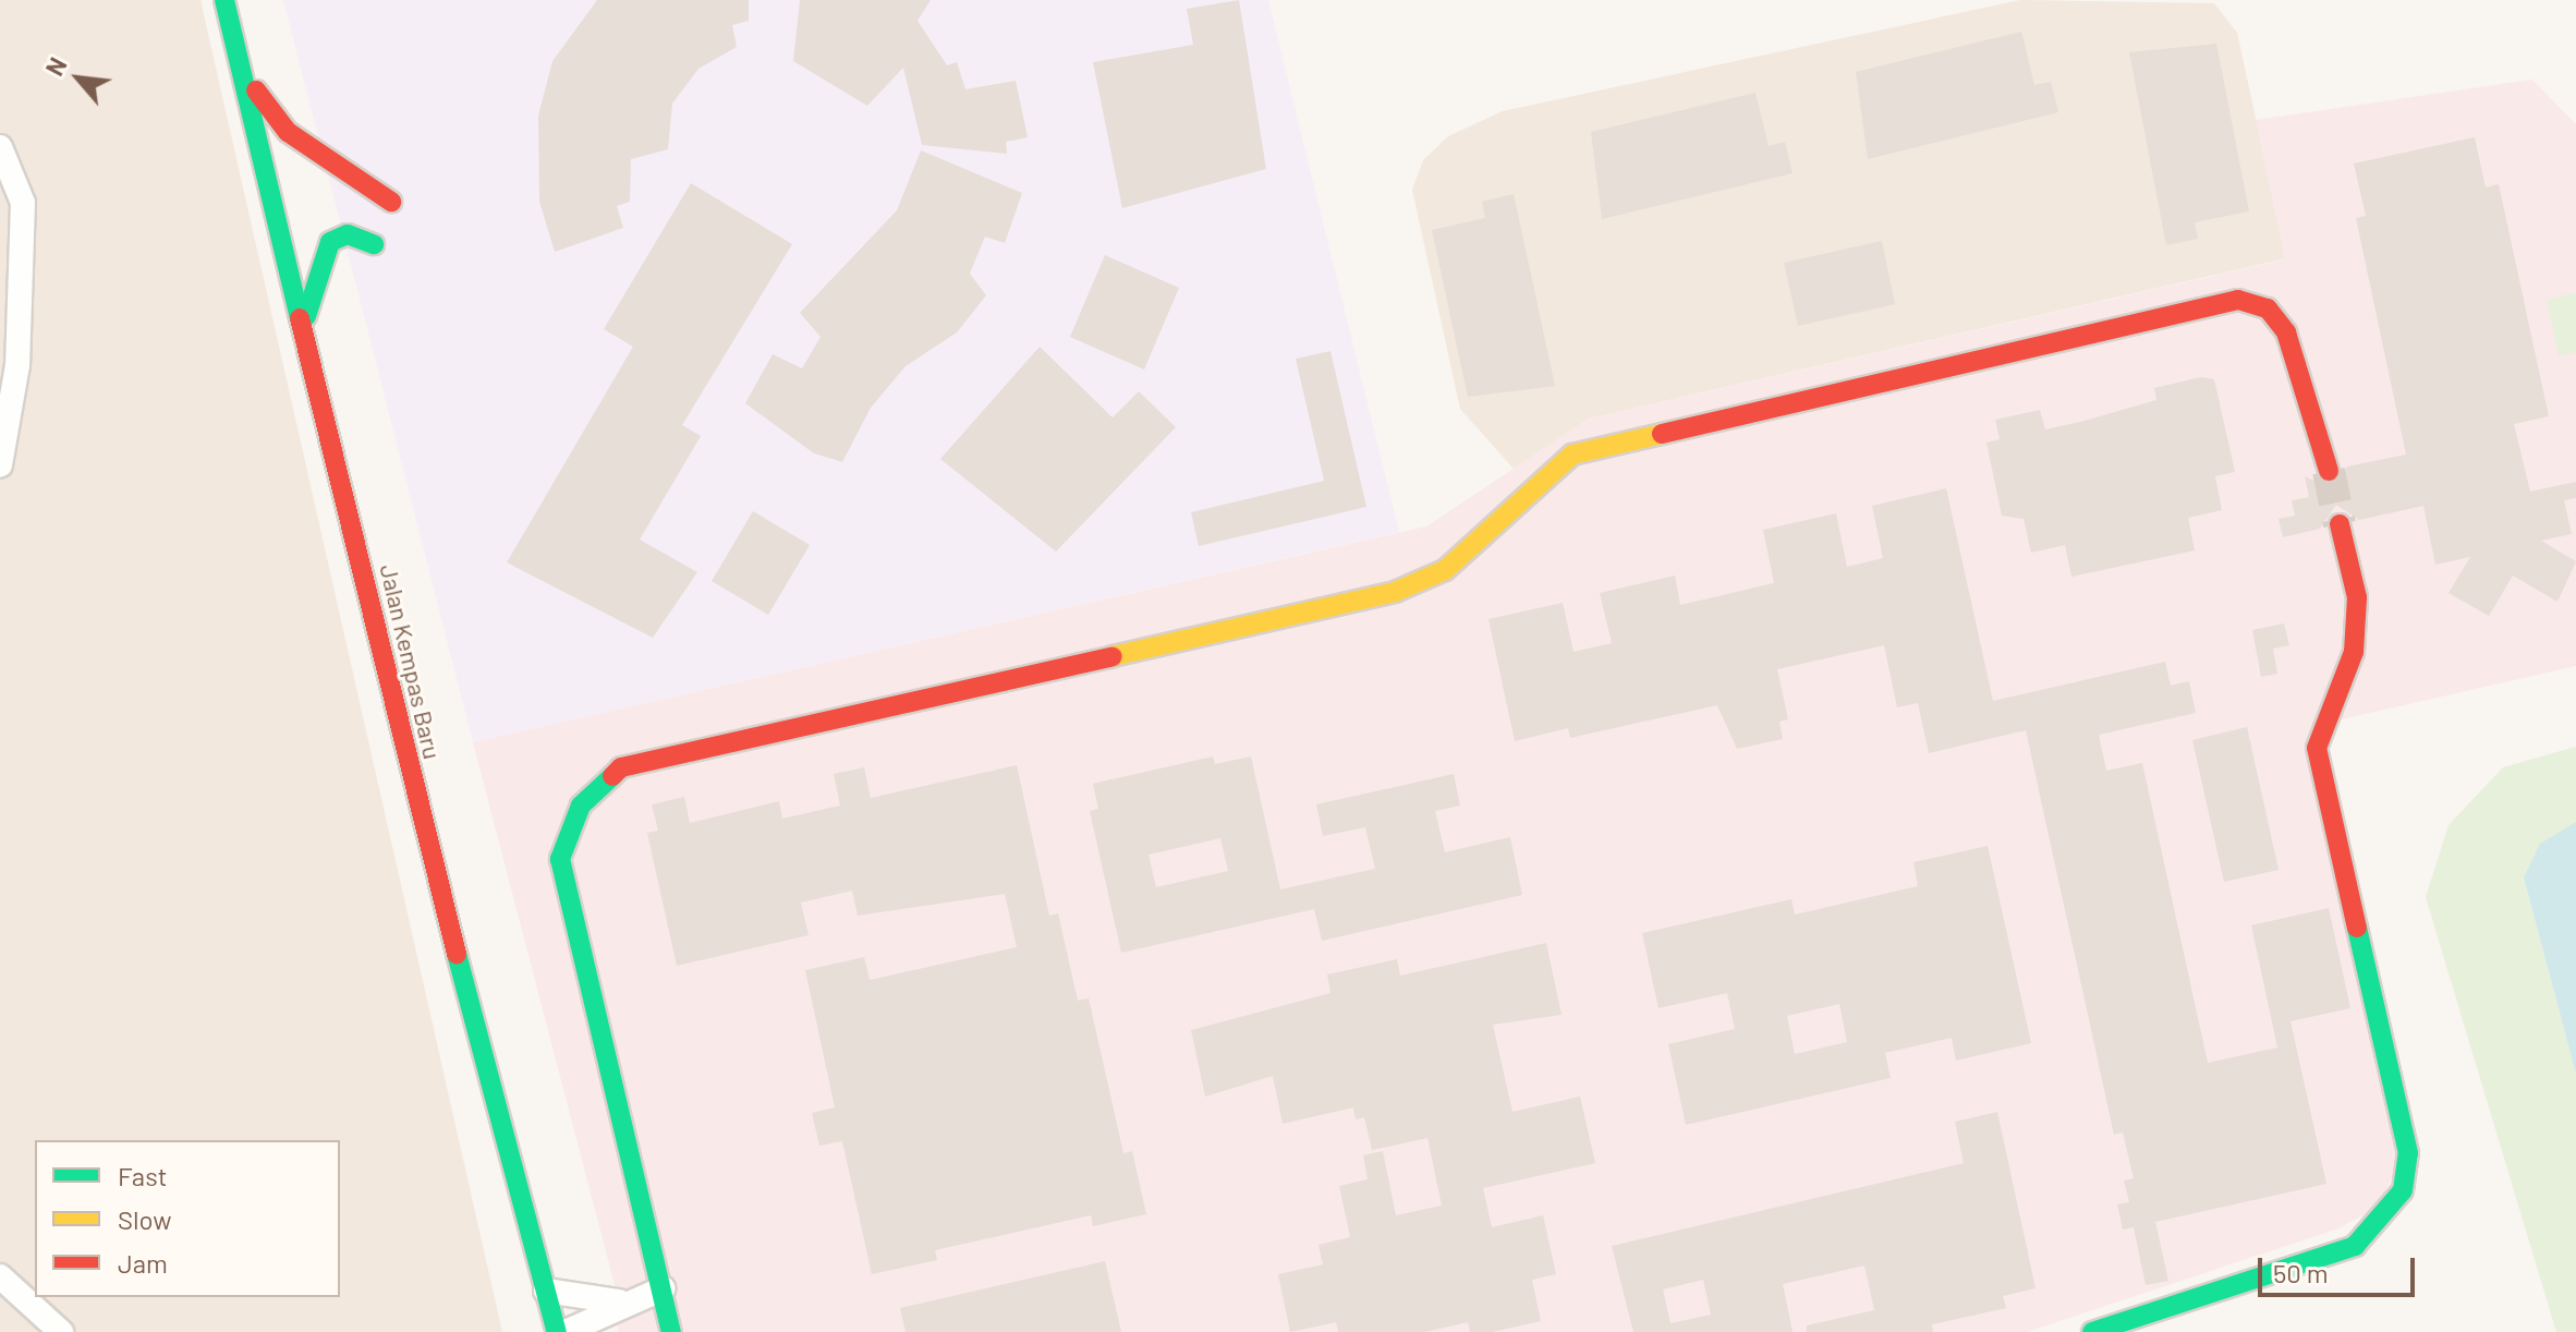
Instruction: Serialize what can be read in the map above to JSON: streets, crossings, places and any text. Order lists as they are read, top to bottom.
{
  "streets": {
    "street": ["Jalan Kempas Baru"]
  },
  "legend": ["Fast", "Slow", "Jam"],
  "scale_bar": "50 m",
  "north": "top left"
}
